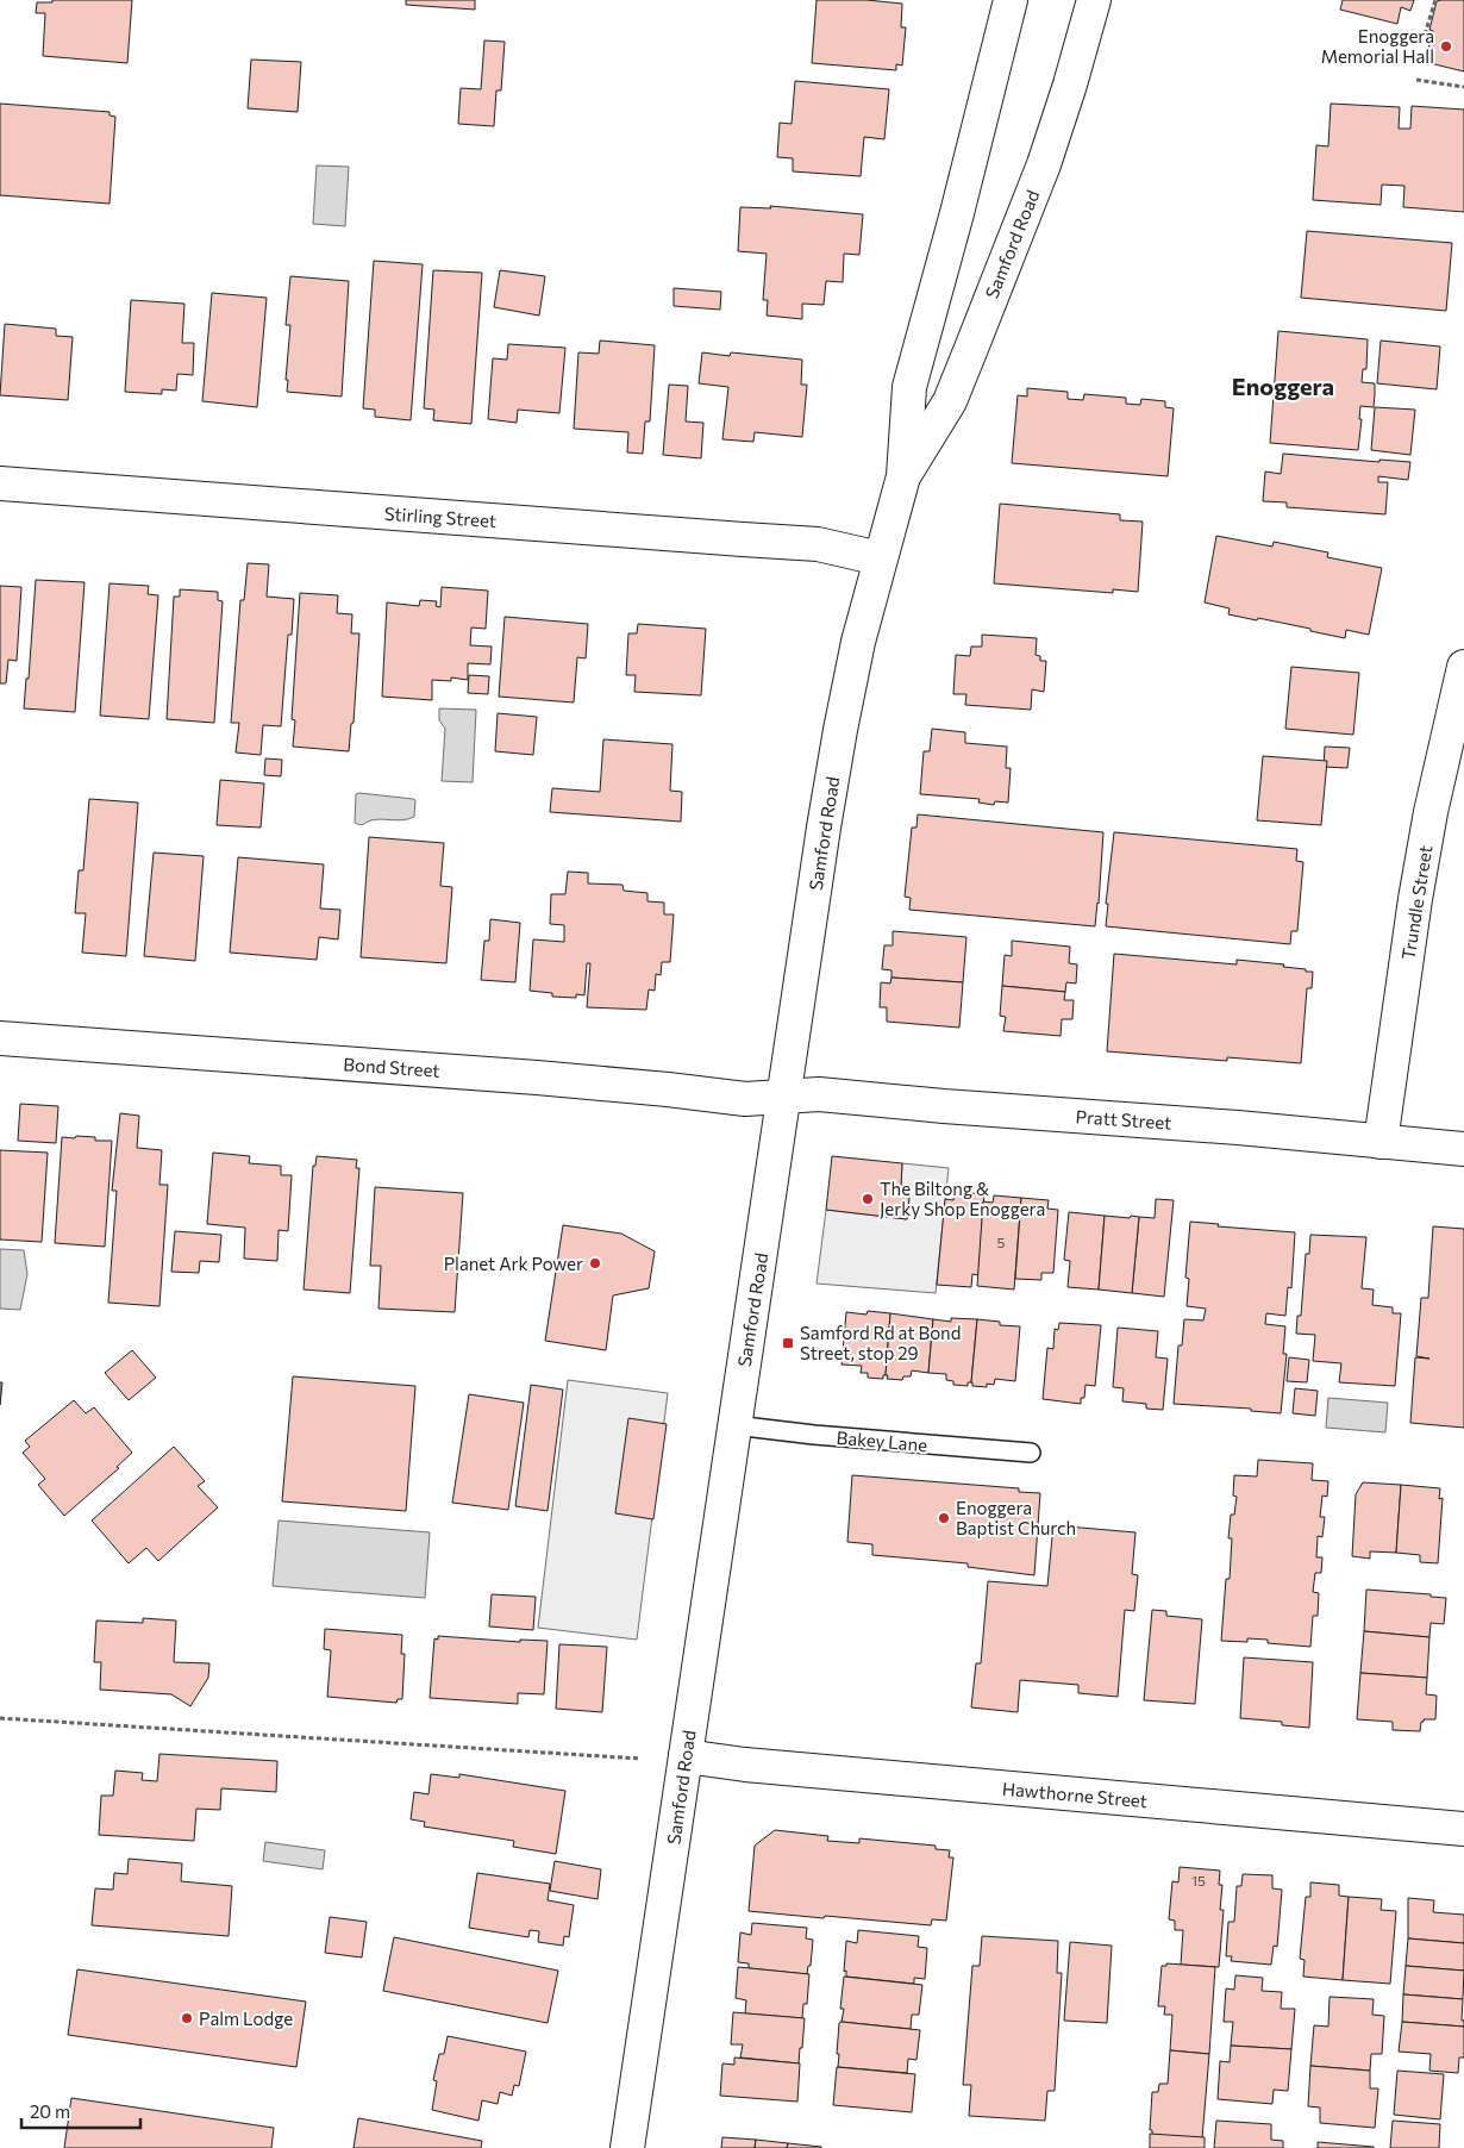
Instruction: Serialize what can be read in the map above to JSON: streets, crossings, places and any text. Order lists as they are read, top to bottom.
{
  "streets": {
    "street": [
      "Samford Road",
      "Stirling Street",
      "Trundle Street",
      "Bond Street",
      "Pratt Street",
      "Hawthorne Street"
    ],
    "lane": ["Bakey Lane"]
  },
  "crossings": [
    ["Samford Road", "Stirling Street"],
    ["Samford Road", "Bond Street"],
    ["Samford Road", "Pratt Street"],
    ["Samford Road", "Bakey Lane"],
    ["Samford Road", "Hawthorne Street"],
    ["Trundle Street", "Pratt Street"],
    ["Bond Street", "Pratt Street"]
  ],
  "districts": ["Enoggera"],
  "places": {
    "other": [
      "Enoggera Memorial Hall",
      "The Biltong & Jerky Shop Enoggera",
      "Planet Ark Power",
      "Enoggera Baptist Church",
      "Palm Lodge"
    ],
    "transit": ["Samford Rd at Bond Street, stop 29"]
  },
  "house_numbers": ["5", "15"],
  "scale_bar": "20 m"
}
